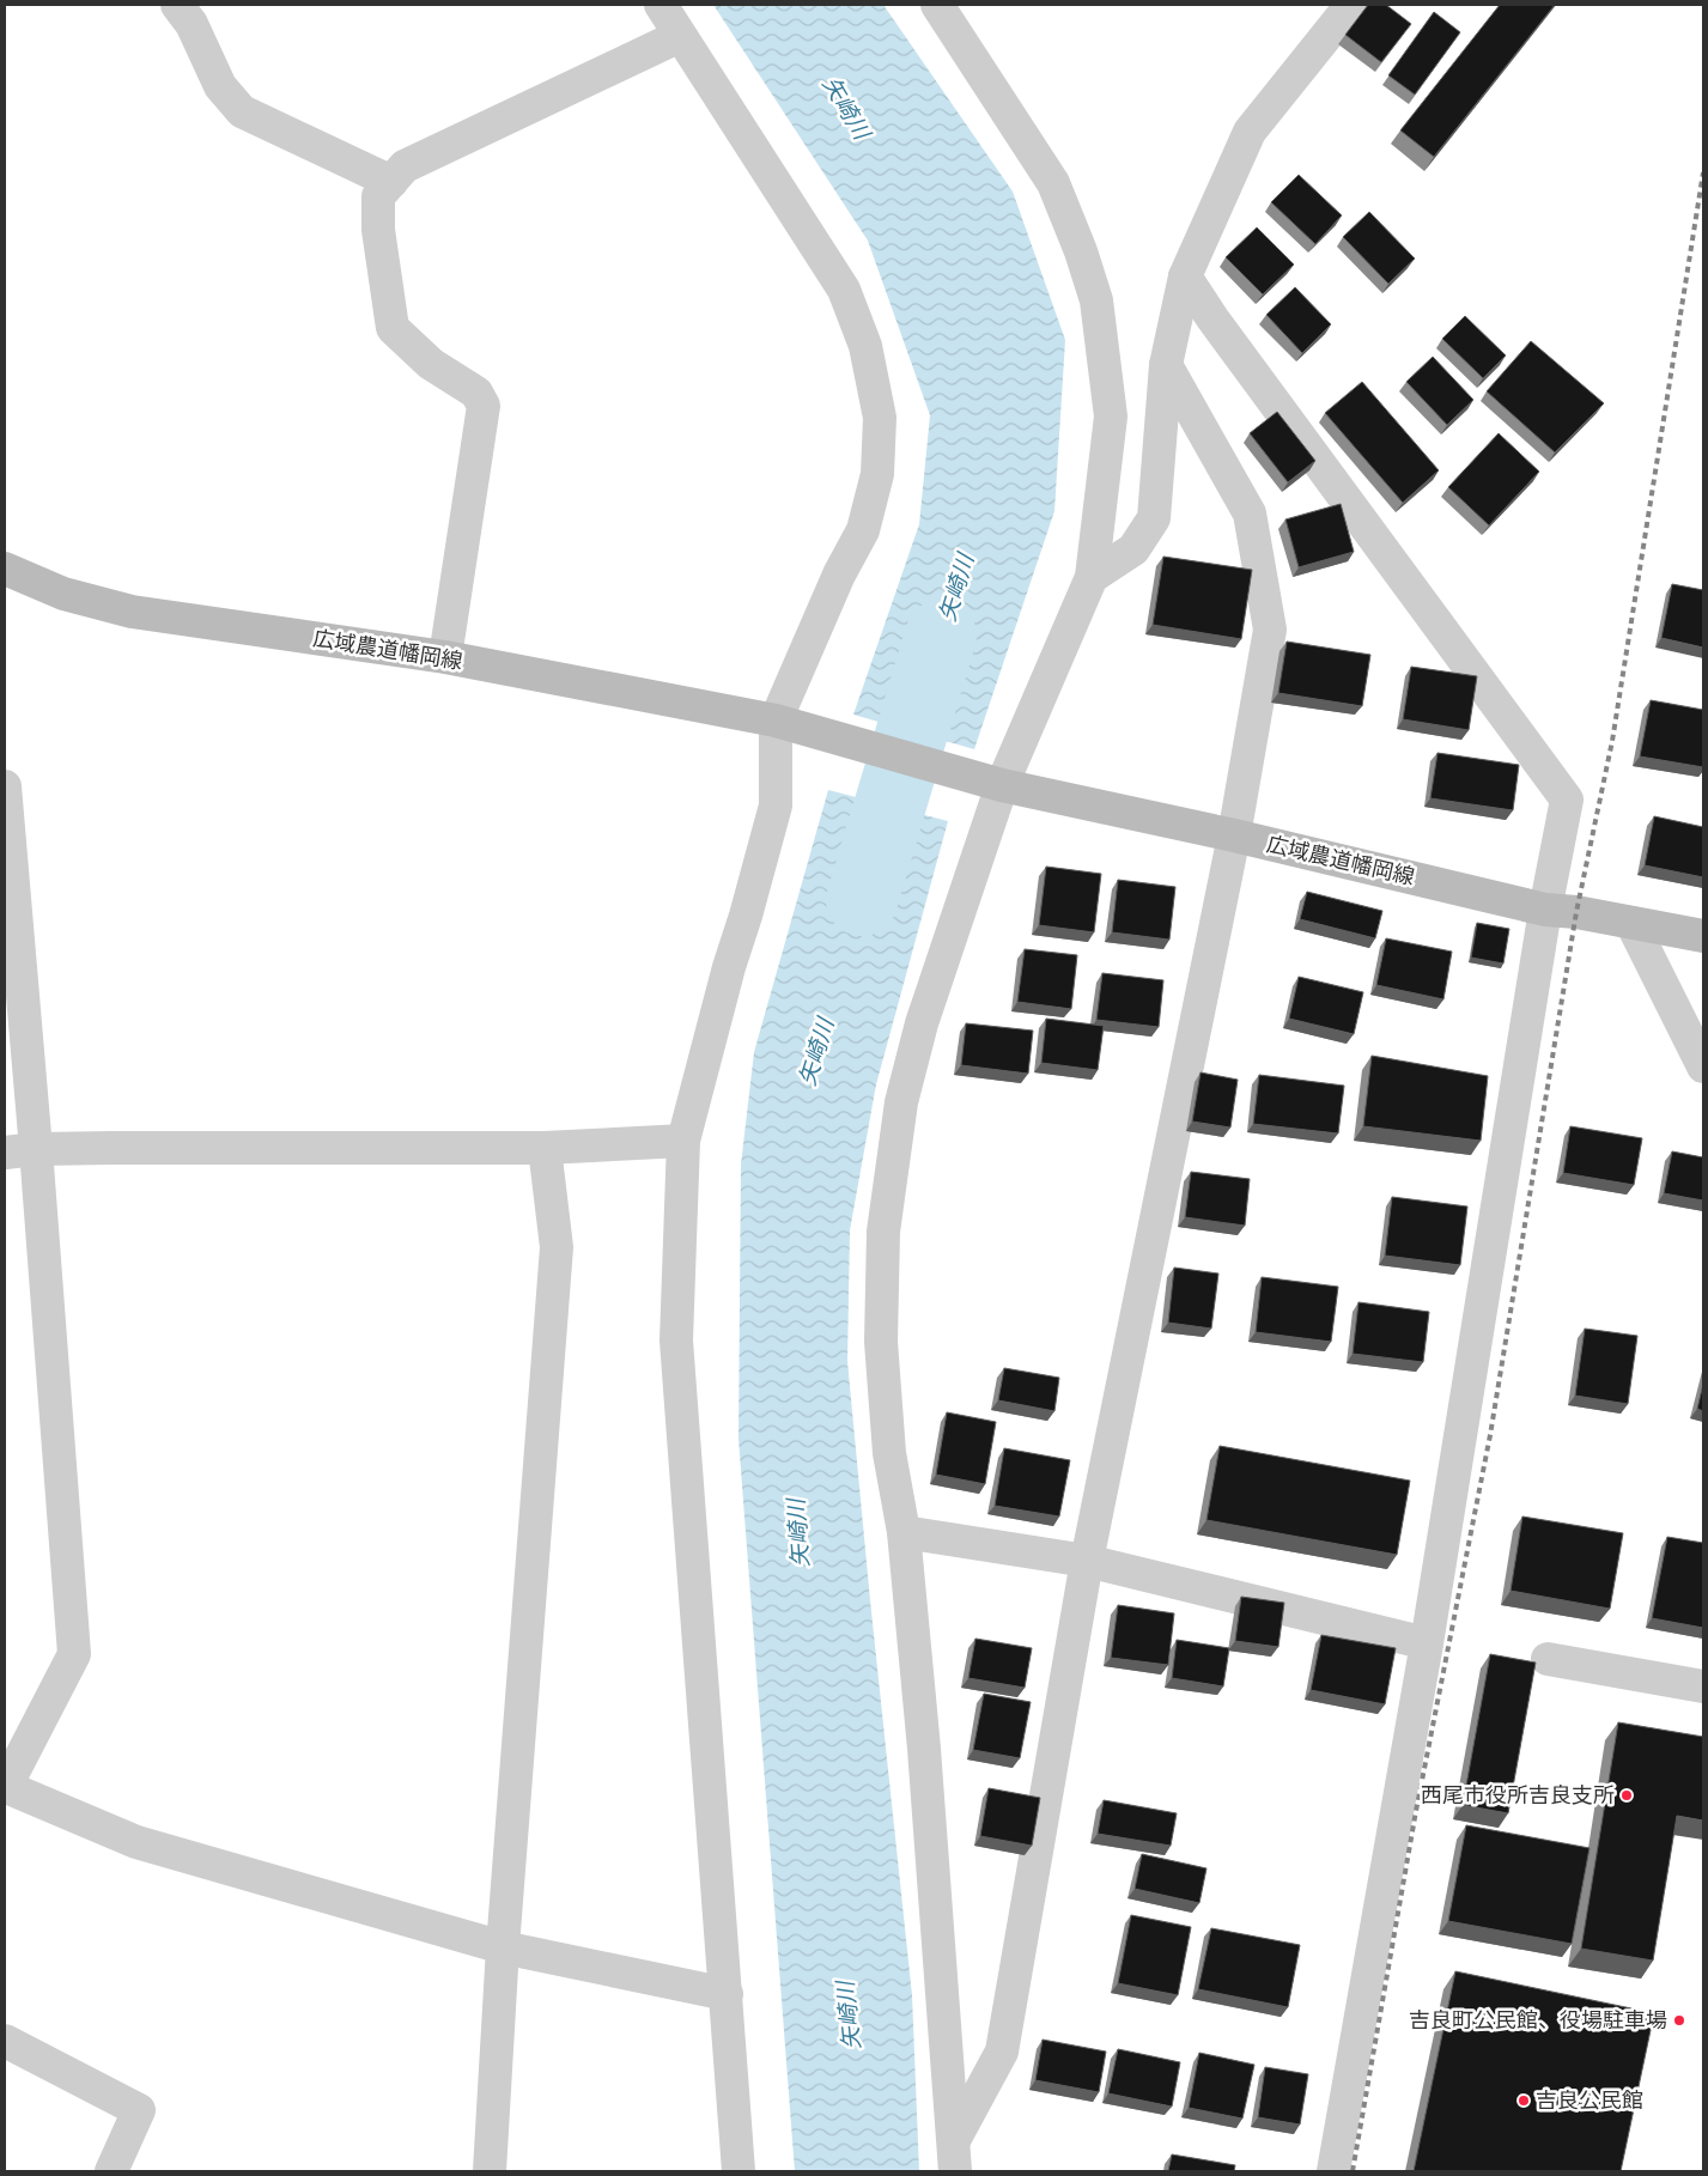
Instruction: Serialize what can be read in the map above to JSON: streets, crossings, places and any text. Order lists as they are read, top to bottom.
{
  "streets": {
    "street": ["広域農道幡岡線"]
  },
  "water": ["矢崎川"],
  "places": ["西尾市役所吉良支所", "吉良町公民館、役場駐車場", "吉良公民館"]
}
